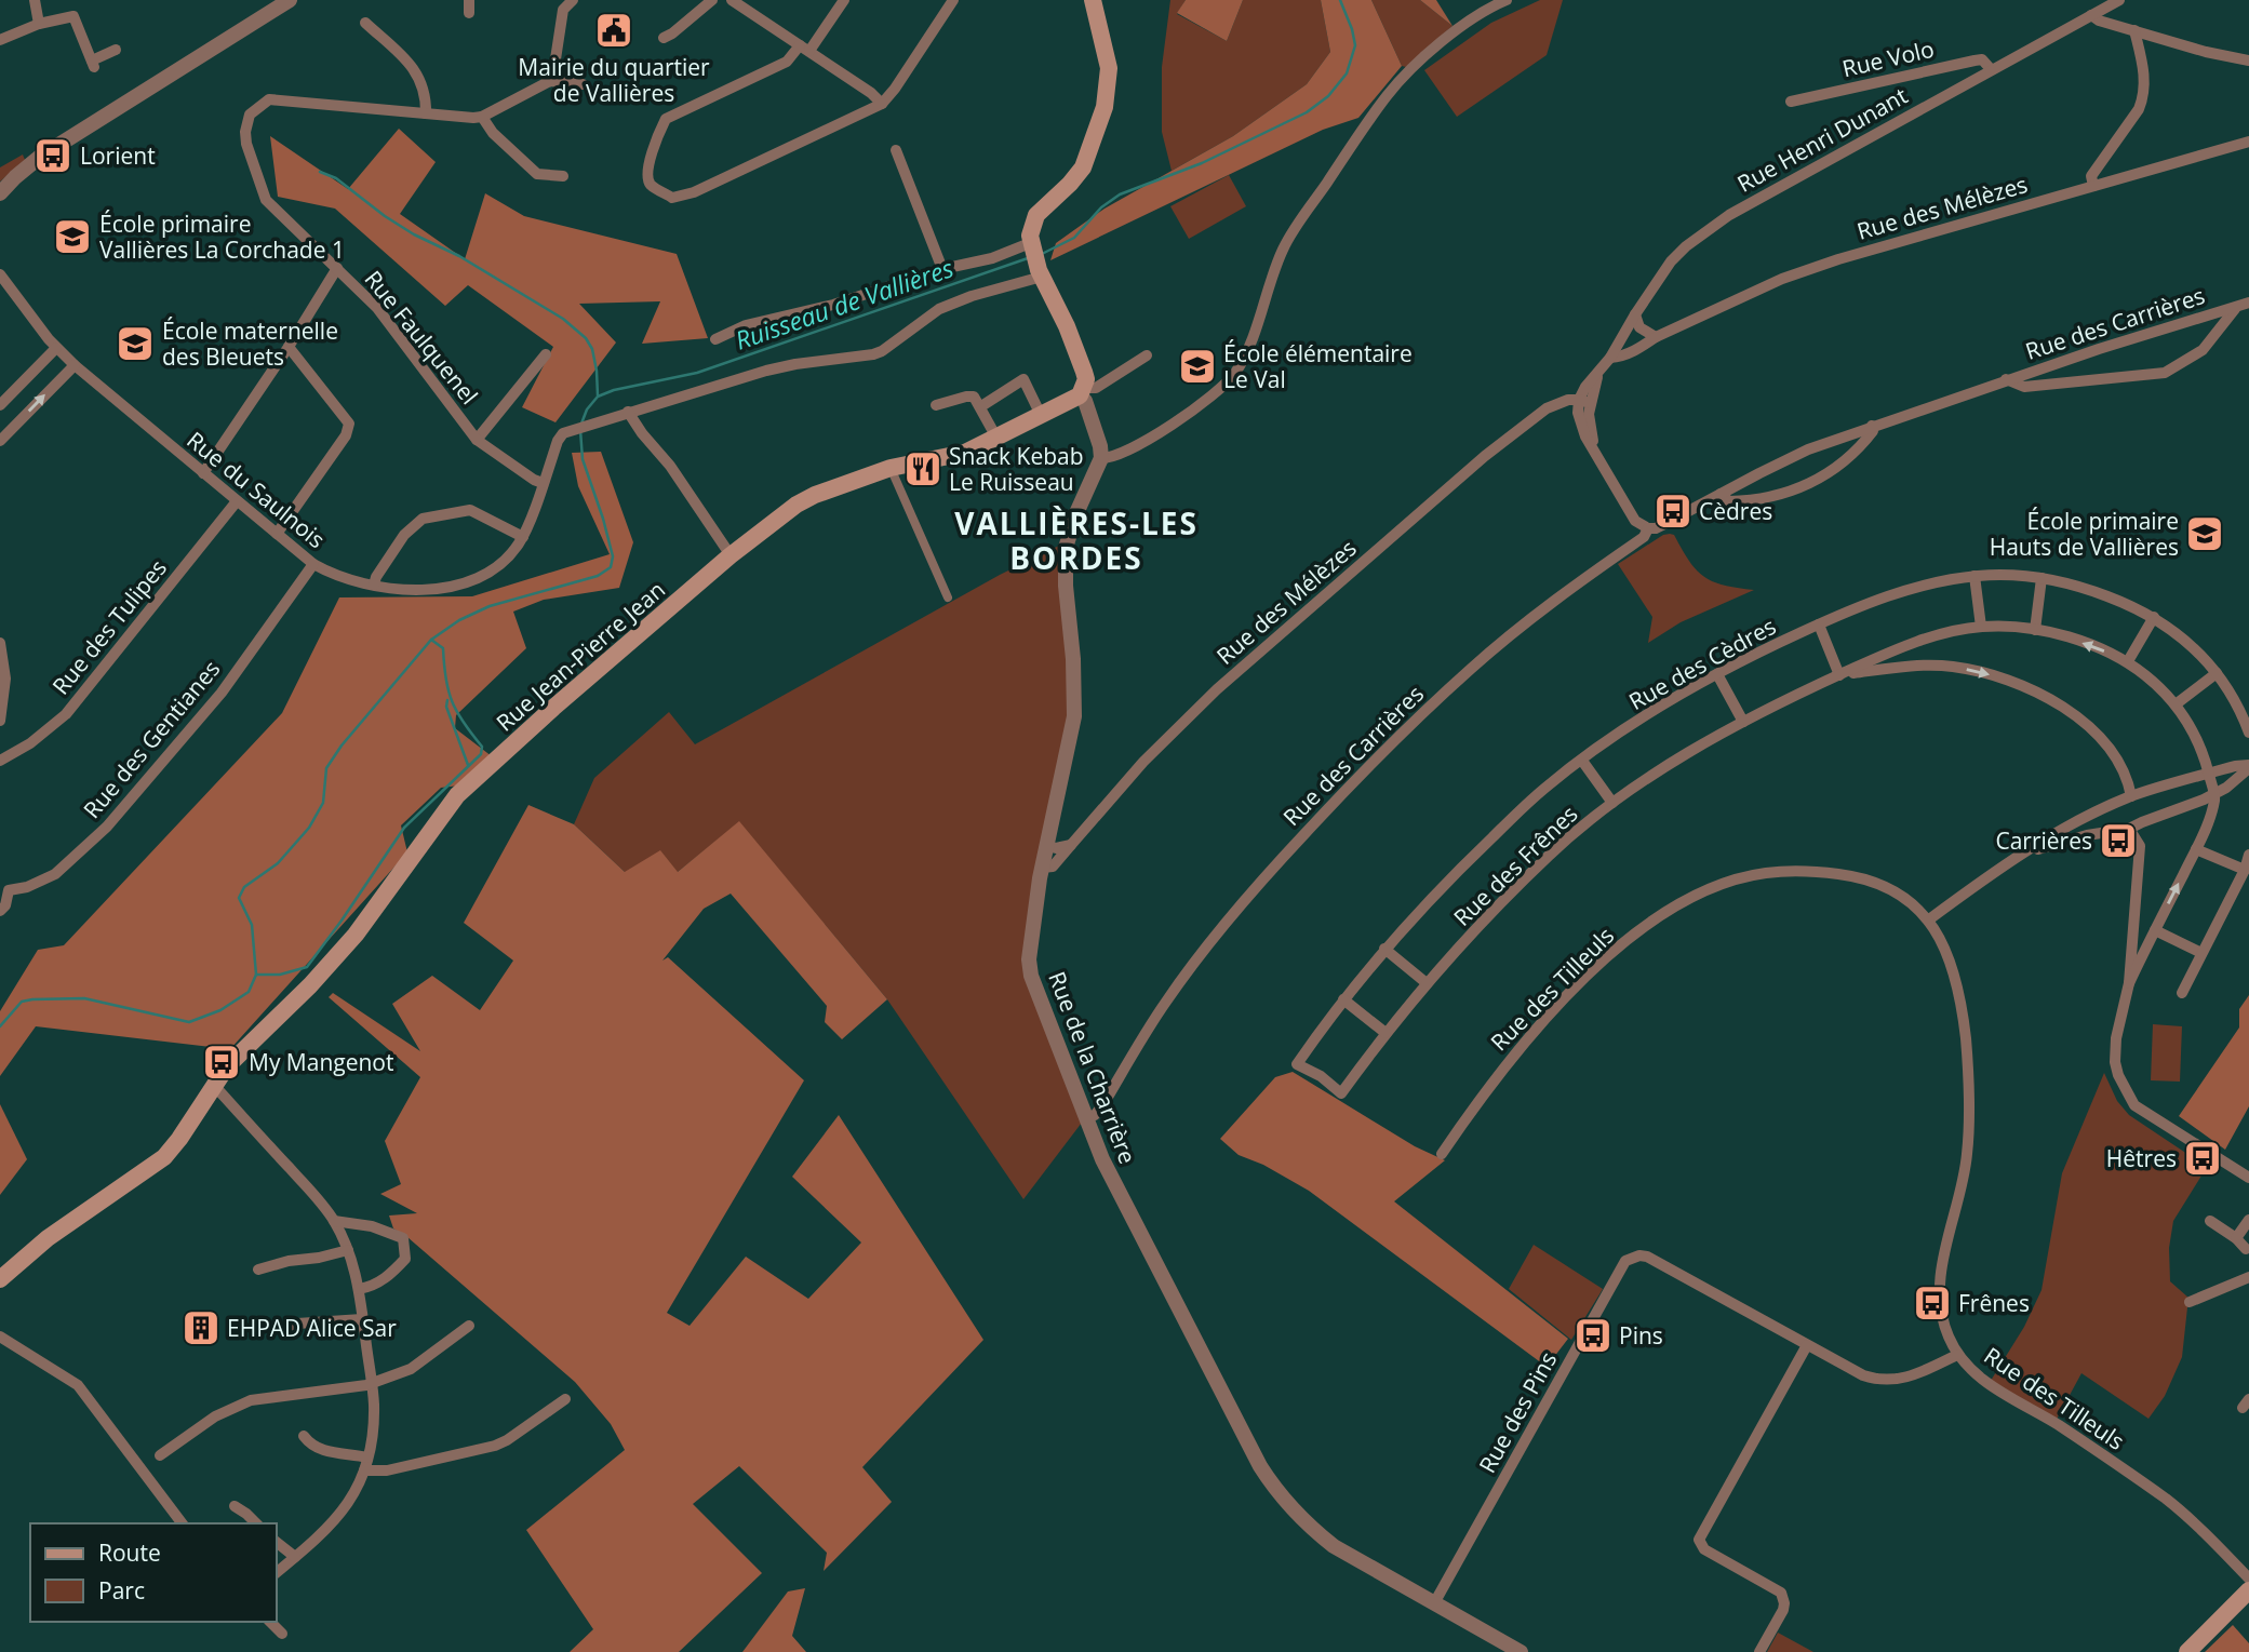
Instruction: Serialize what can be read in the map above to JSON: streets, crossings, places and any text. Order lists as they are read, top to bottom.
{
  "streets": {
    "main road": ["Rue Jean-Pierre Jean"],
    "street": [
      "Rue Volo",
      "Rue Henri Dunant",
      "Rue des Mélèzes",
      "Rue des Carrières",
      "Rue Faulquenel",
      "Rue du Saulnois",
      "Rue des Tulipes",
      "Rue des Cèdres",
      "Rue des Gentianes",
      "Rue des Frênes",
      "Rue des Tilleuls",
      "Rue de la Charrière",
      "Rue des Pins"
    ]
  },
  "crossings": [
    ["Rue Volo", "Rue Henri Dunant"],
    ["Rue Henri Dunant", "Rue des Mélèzes"],
    ["Rue des Mélèzes", "Rue de la Charrière"],
    ["Rue des Carrières", "Rue de la Charrière"],
    ["Rue Faulquenel", "Rue du Saulnois"],
    ["Rue du Saulnois", "Rue des Tulipes"],
    ["Rue du Saulnois", "Rue des Gentianes"],
    ["Rue des Cèdres", "Rue des Frênes"],
    ["Rue des Tilleuls", "Rue des Pins"],
    ["Rue de la Charrière", "Rue des Pins"]
  ],
  "districts": ["VALLIÈRES-LES BORDES"],
  "water": ["Ruisseau de Vallières"],
  "places": {
    "public building": ["Mairie du quartier de Vallières"],
    "bus stop": [
      "Lorient",
      "Cèdres",
      "Carrières",
      "My Mangenot",
      "Hêtres",
      "Frênes",
      "Pins"
    ],
    "school or university": [
      "École primaire Vallières La Corchade 1",
      "École maternelle des Bleuets",
      "École élémentaire Le Val",
      "École primaire Hauts de Vallières"
    ],
    "restaurant": ["Snack Kebab Le Ruisseau"],
    "building": ["EHPAD Alice Sar"]
  },
  "legend": ["Route", "Parc"]
}
